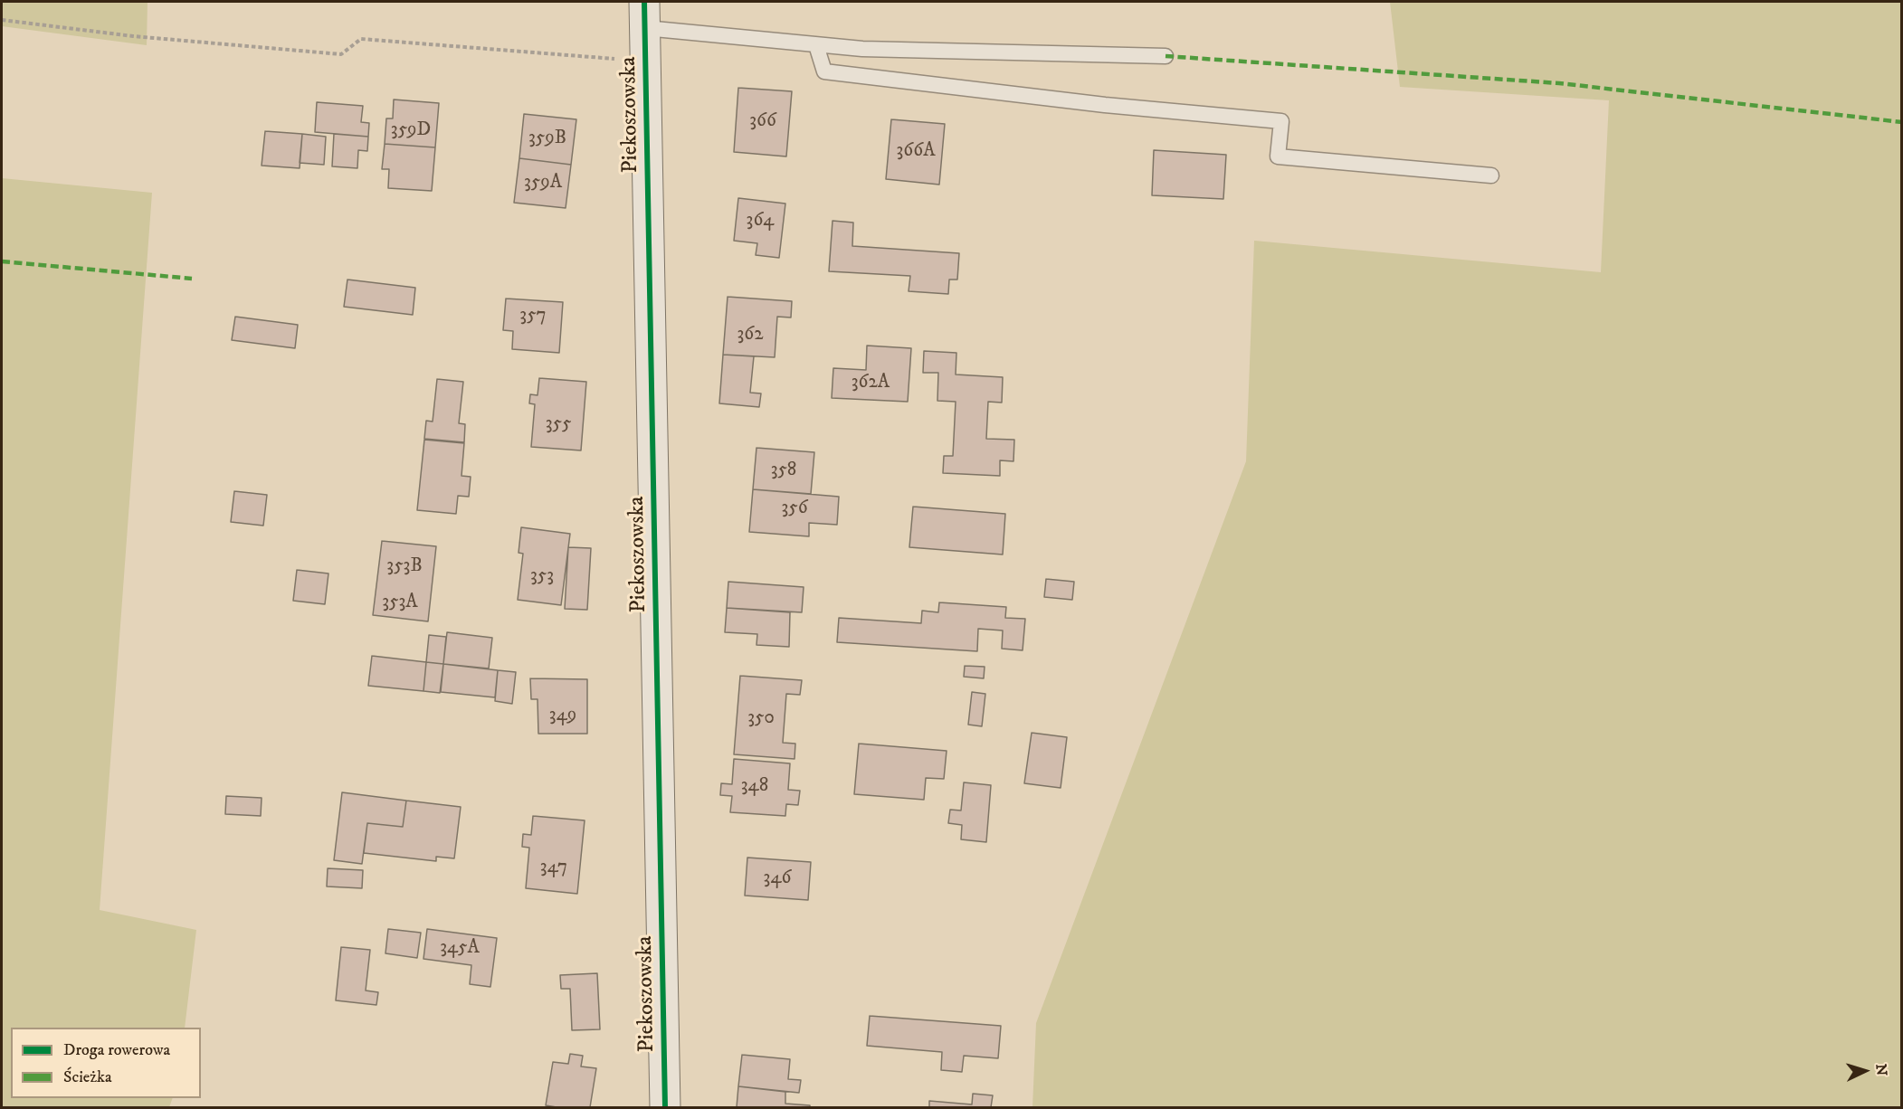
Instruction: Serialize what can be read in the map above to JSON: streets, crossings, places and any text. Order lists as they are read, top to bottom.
{
  "streets": {
    "main road": ["Piekoszowska"]
  },
  "house_numbers": [
    "366",
    "359D",
    "359B",
    "366A",
    "359A",
    "364",
    "357",
    "362",
    "362A",
    "355",
    "358",
    "356",
    "353B",
    "353",
    "353A",
    "349",
    "350",
    "348",
    "347",
    "346",
    "345A"
  ],
  "legend": ["Droga rowerowa", "Ścieżka"],
  "north": "right"
}
